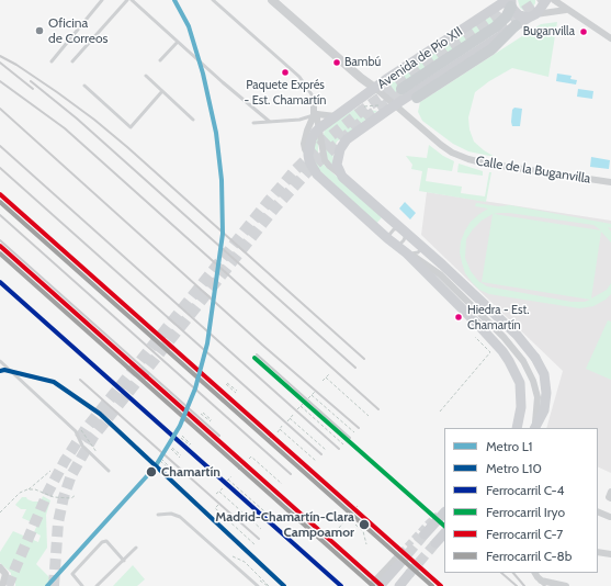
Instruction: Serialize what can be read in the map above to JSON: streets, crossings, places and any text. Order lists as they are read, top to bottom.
{
  "streets": {
    "main road": ["Avenida de Pío XII"],
    "street": ["Calle de la Buganvilla"]
  },
  "crossings": [
    ["Avenida de Pío XII", "Calle de la Buganvilla"]
  ],
  "places": [
    "Oficina de Correos",
    "Buganvilla",
    "Bambú",
    "Paquete Exprés - Est. Chamartín",
    "Hiedra - Est. Chamartín",
    "Chamartín",
    "Madrid-Chamartín-Clara Campoamor"
  ],
  "lines": [
    "metro line L1",
    "rail line C-7",
    "rail line C-8b",
    "rail line C-4",
    "rail line Iryo",
    "metro line L10"
  ],
  "legend": [
    "Metro L1",
    "Metro L10",
    "Ferrocarril C-4",
    "Ferrocarril Iryo",
    "Ferrocarril C-7",
    "Ferrocarril C-8b"
  ]
}
